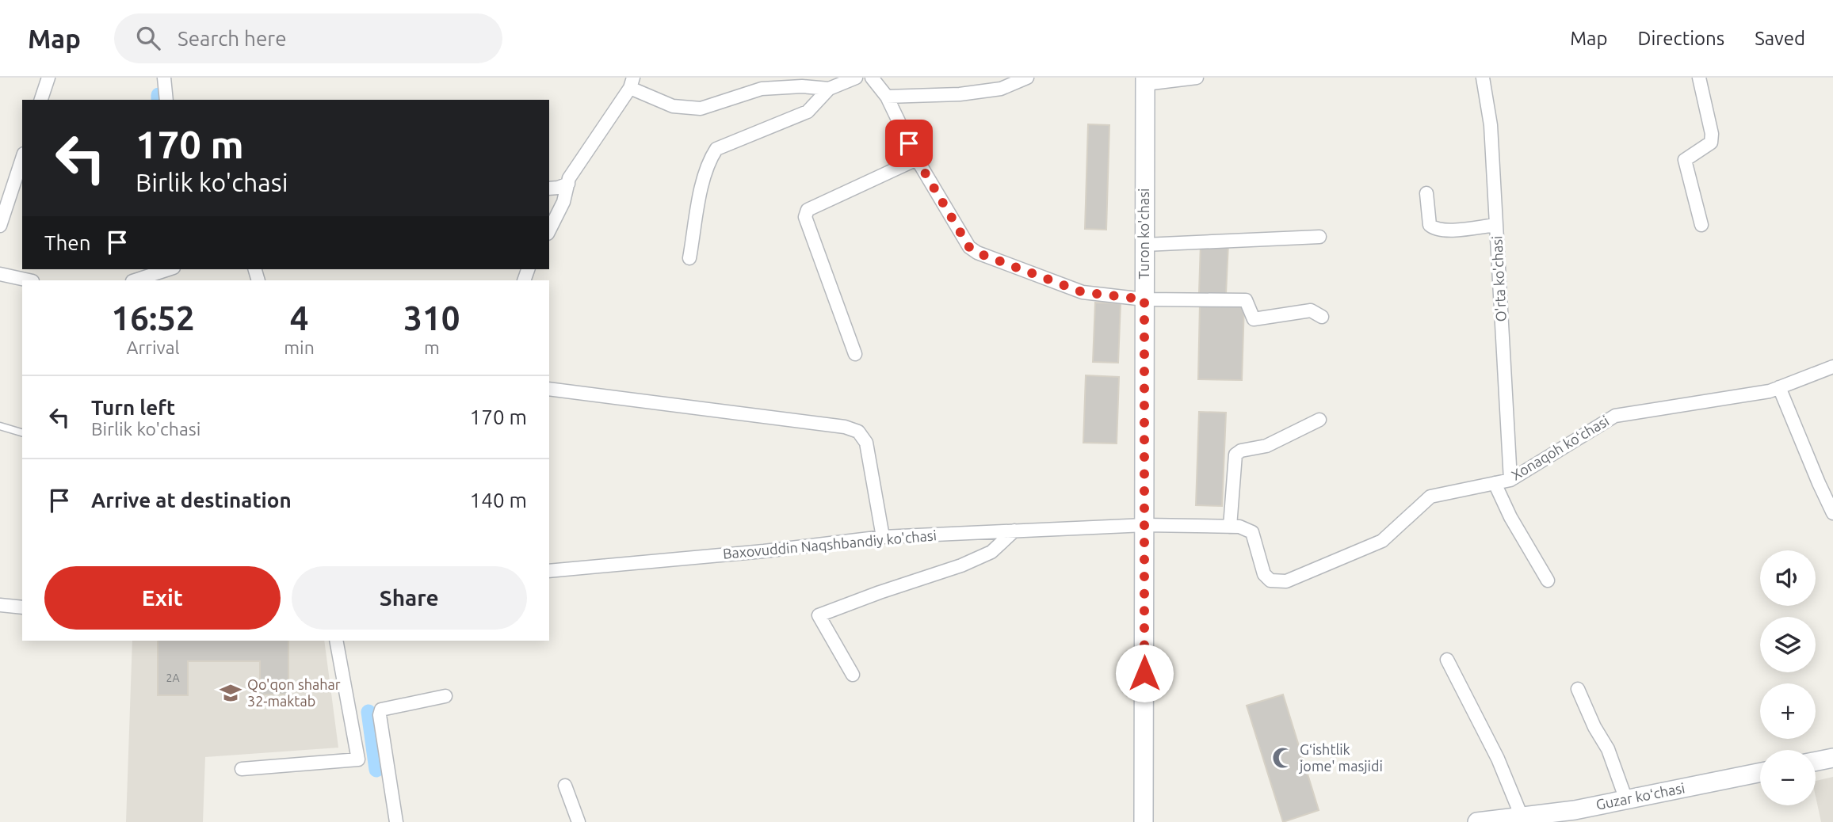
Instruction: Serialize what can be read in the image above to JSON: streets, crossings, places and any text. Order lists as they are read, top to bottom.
{
  "streets": {
    "main road": ["Turon ko'chasi", "Guzar koʻchasi"],
    "street": ["O'rta ko'chasi", "Xonaqoh koʻchasi", "Baxovuddin Naqshbandiy ko'chasi"]
  },
  "crossings": [
    ["Turon ko'chasi", "Xonaqoh koʻchasi"],
    ["Turon ko'chasi", "Baxovuddin Naqshbandiy ko'chasi"],
    ["O'rta ko'chasi", "Xonaqoh koʻchasi"],
    ["Xonaqoh koʻchasi", "Baxovuddin Naqshbandiy ko'chasi"]
  ],
  "places": {
    "school or university": ["Qo'qon shahar 32-maktab"],
    "mosque": ["Gʻishtlik jome' masjidi"]
  },
  "house_numbers": ["2A"],
  "page": {
    "header": "Map",
    "search": "Search here",
    "nav": ["Map", "Directions", "Saved"],
    "turn": ["170 m", "Birlik ko'chasi"],
    "then": "Then",
    "eta": [
      "16:52",
      "Arrival",
      "4",
      "min",
      "310",
      "m"
    ],
    "list": [
      {
        "name": "Turn left",
        "note": "Birlik ko'chasi",
        "value": "170 m"
      },
      {
        "name": "Arrive at destination",
        "value": "140 m"
      }
    ],
    "map_buttons": ["+", "−"],
    "buttons": ["Exit", "Share"]
  }
}
